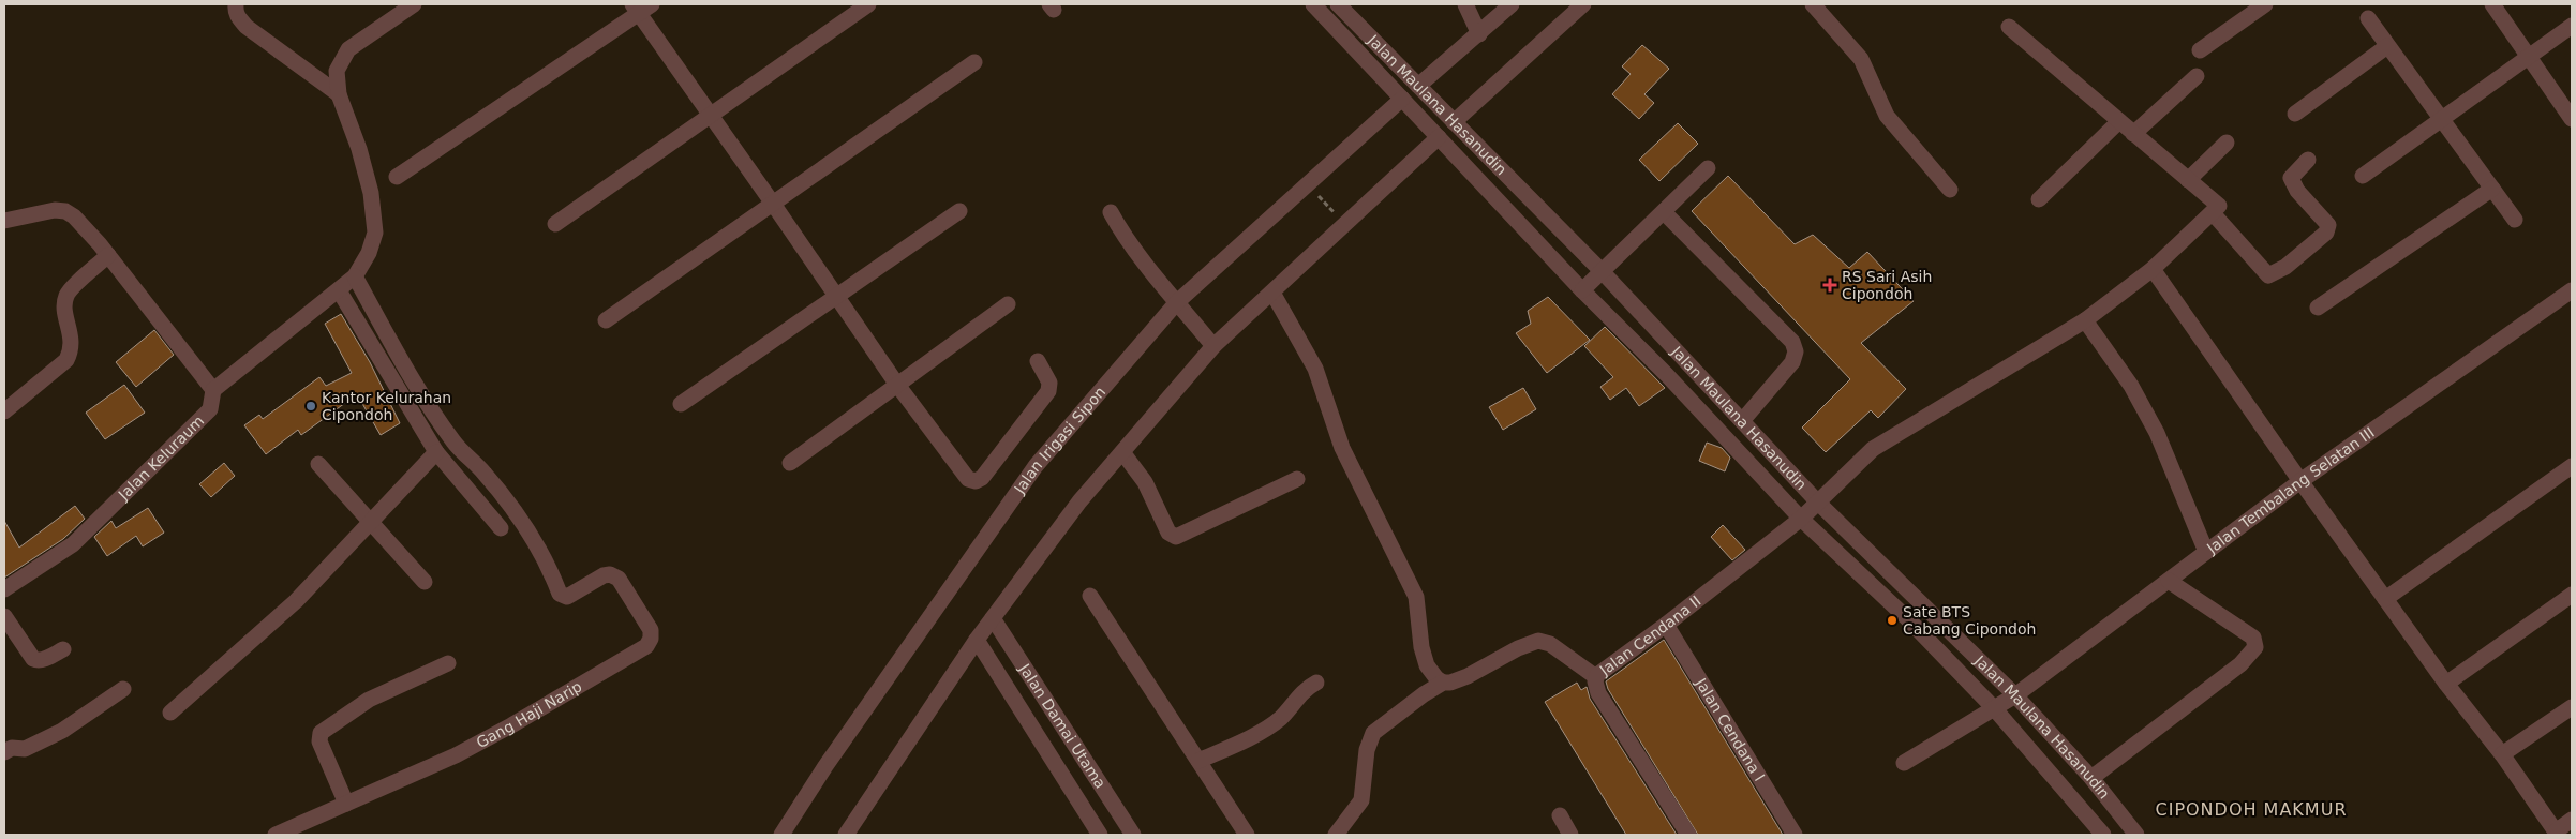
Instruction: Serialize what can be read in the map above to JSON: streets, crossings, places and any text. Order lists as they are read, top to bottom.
{
  "streets": {
    "street": [
      "Jalan Maulana Hasanudin",
      "Jalan Irigasi Sipon",
      "Jalan Keluraum",
      "Jalan Tembalang Selatan III",
      "Jalan Cendana II",
      "Gang Haji Narip",
      "Jalan Damai Utama",
      "Jalan Cendana I"
    ]
  },
  "crossings": [
    ["Jalan Maulana Hasanudin", "Jalan Irigasi Sipon"],
    ["Jalan Maulana Hasanudin", "Jalan Tembalang Selatan III"],
    ["Jalan Maulana Hasanudin", "Jalan Cendana II"],
    ["Jalan Cendana II", "Jalan Cendana I"]
  ],
  "districts": ["CIPONDOH MAKMUR"],
  "places": {
    "health": ["RS Sari Asih Cipondoh"],
    "other": ["Kantor Kelurahan Cipondoh", "Sate BTS Cabang Cipondoh"]
  }
}
